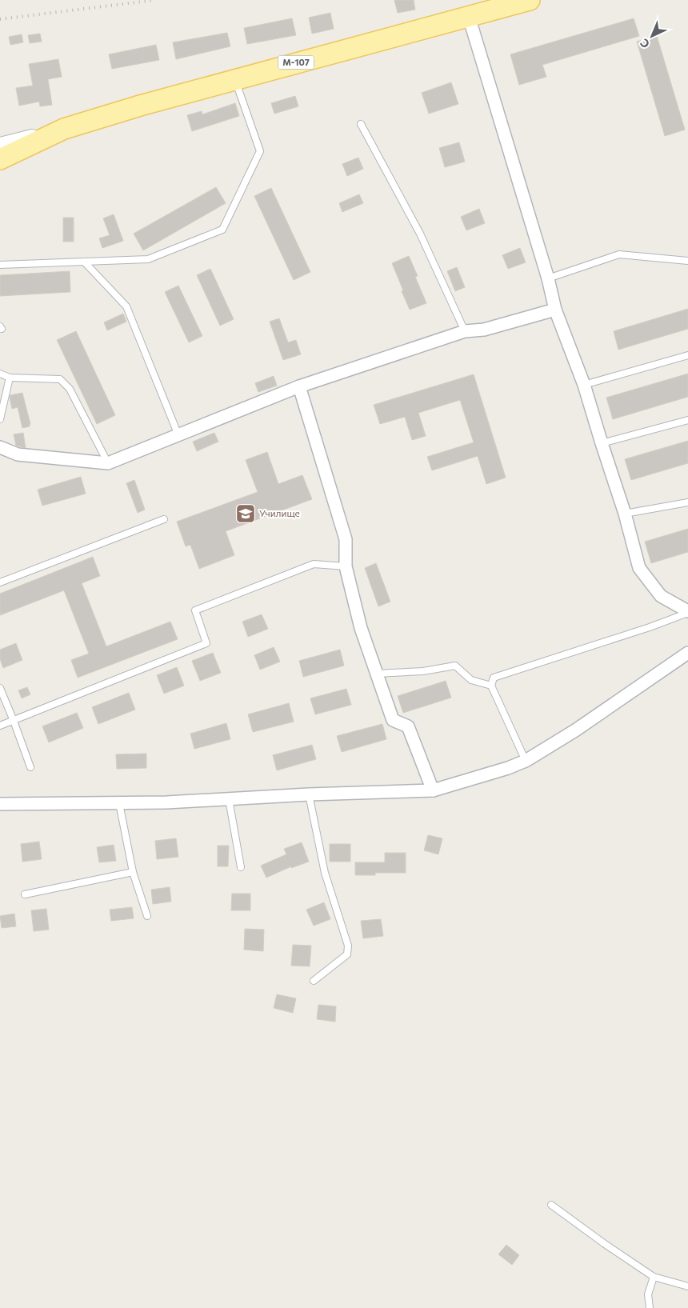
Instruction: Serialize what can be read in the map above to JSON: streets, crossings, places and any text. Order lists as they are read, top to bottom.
{
  "streets": {
    "main road": ["М-107"]
  },
  "places": {
    "school or university": ["Училище"]
  },
  "north": "bottom left"
}
